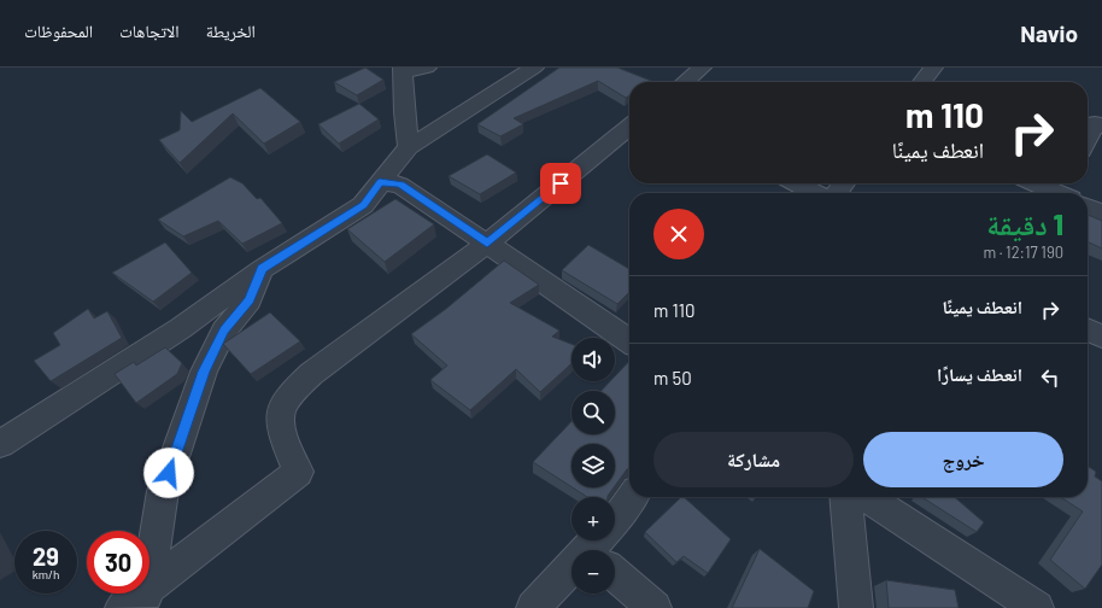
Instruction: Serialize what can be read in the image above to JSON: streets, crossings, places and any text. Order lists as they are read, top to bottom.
{
  "page": {
    "header": "Navio",
    "nav": ["الخريطة", "الاتجاهات", "المحفوظات"],
    "turn": ["110 m", "انعطف يمينًا"],
    "heading": ["1 دقيقة", "190 m · 12:17"],
    "list": [
      {
        "name": "انعطف يمينًا",
        "value": "110 m"
      },
      {
        "name": "انعطف يسارًا",
        "value": "50 m"
      }
    ],
    "map_buttons": ["+", "−"],
    "buttons": ["خروج", "مشاركة"],
    "speed": "29 km/h",
    "limit": "30"
  }
}
